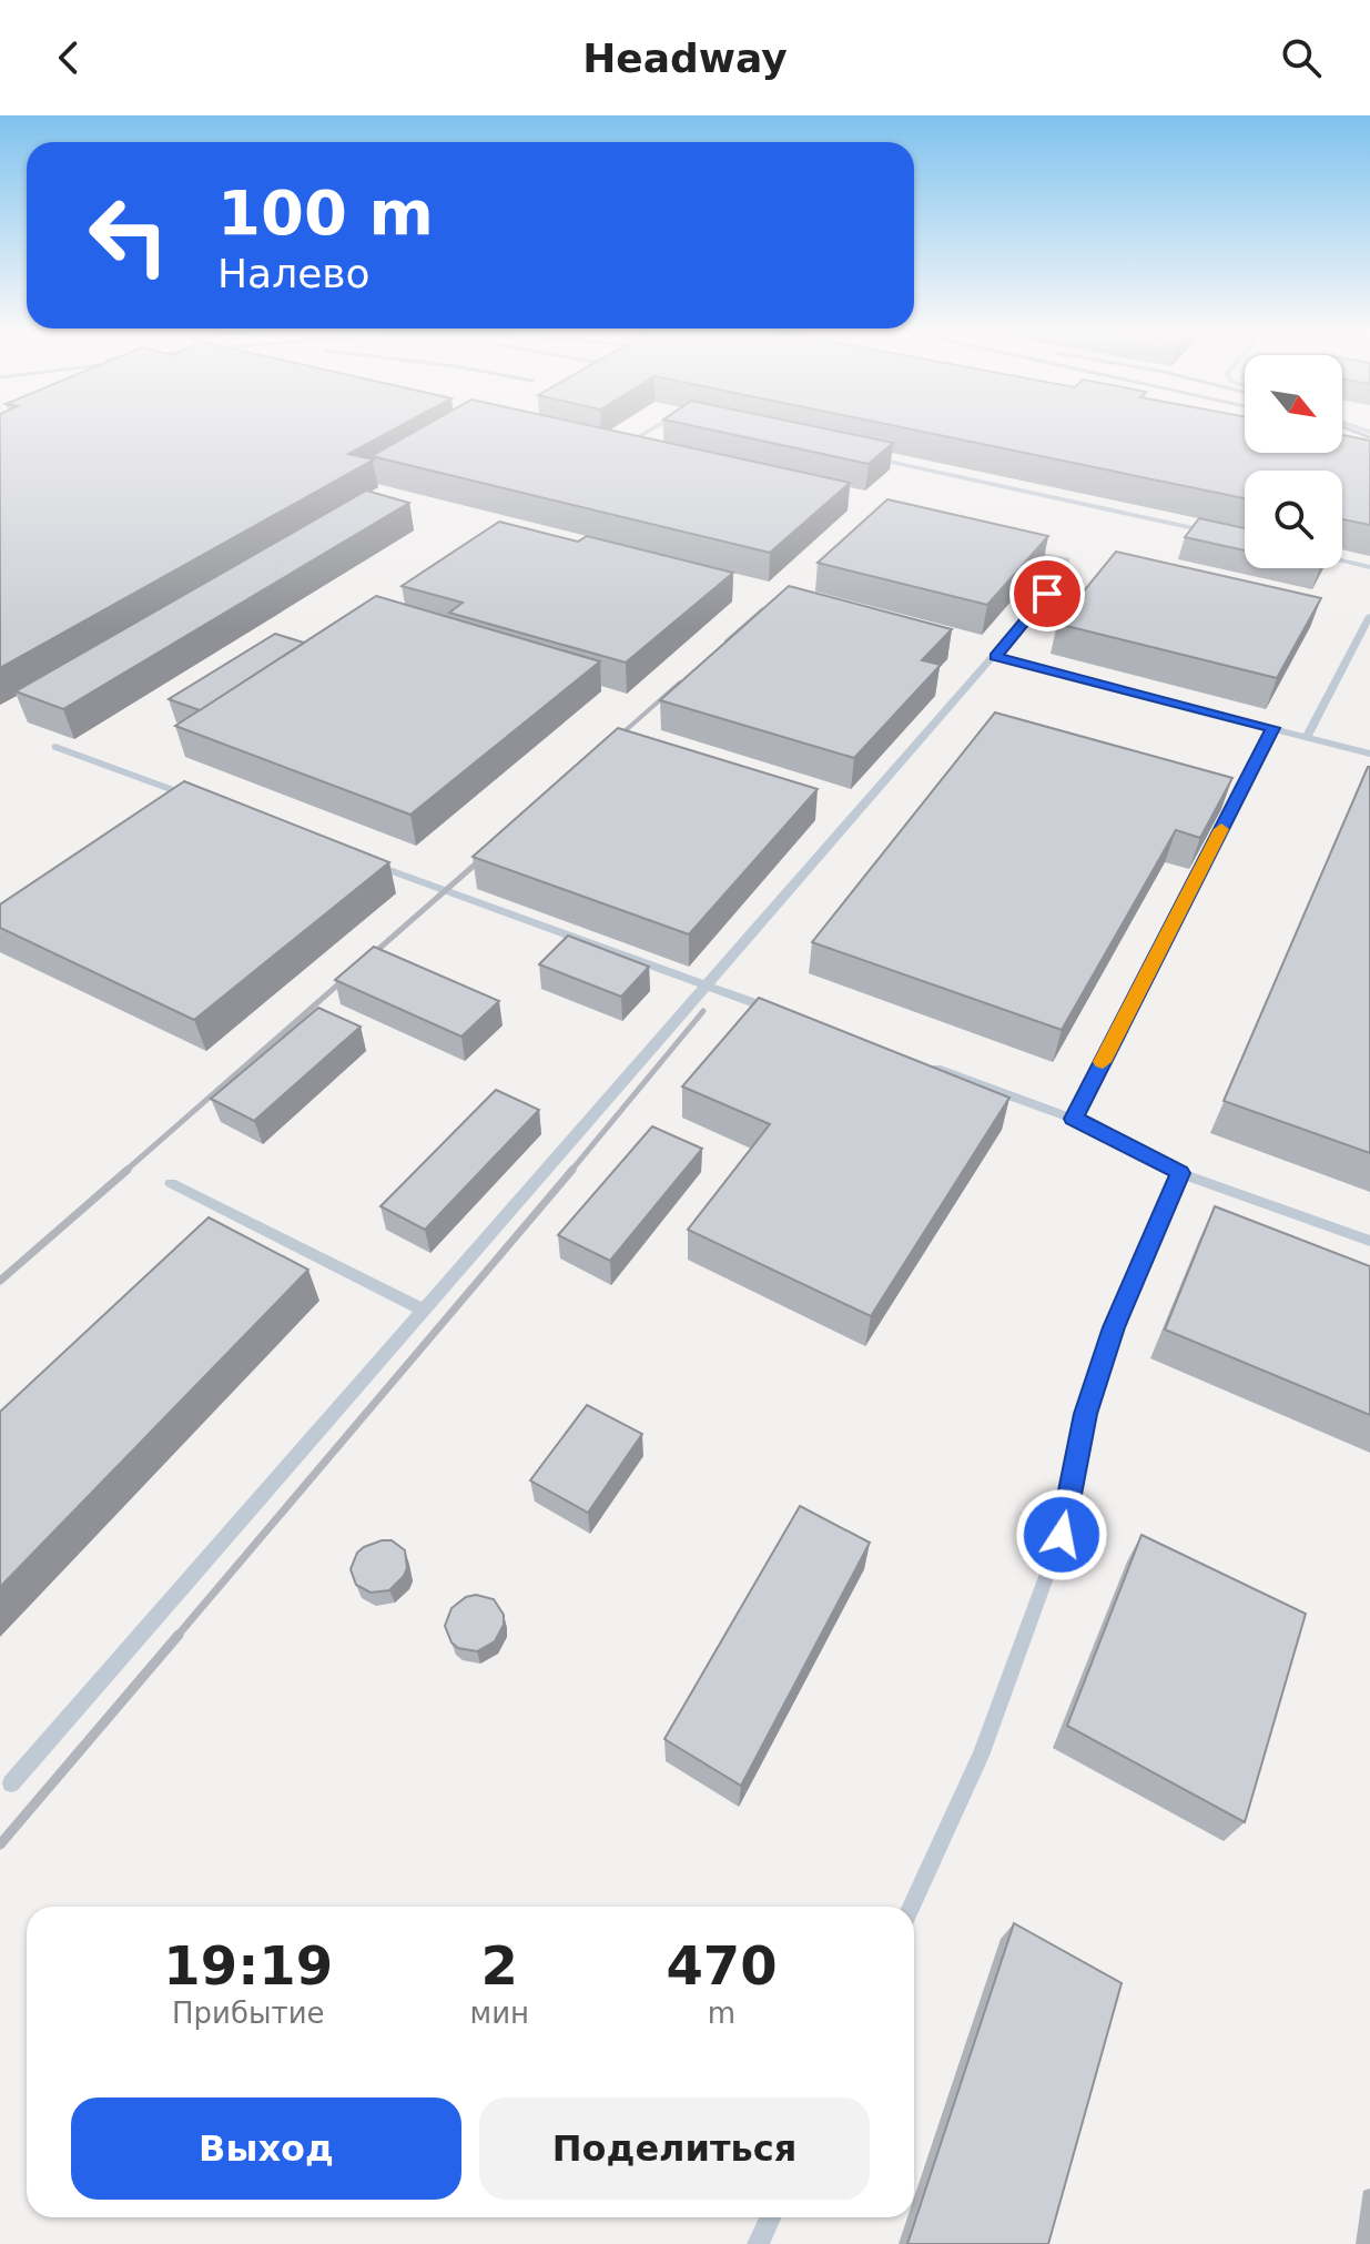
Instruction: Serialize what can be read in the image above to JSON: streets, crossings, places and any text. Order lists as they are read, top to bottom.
{
  "north": "bottom right",
  "page": {
    "header": "Headway",
    "turn": ["100 m", "Налево"],
    "eta": [
      "19:19",
      "Прибытие",
      "2",
      "мин",
      "470",
      "m"
    ],
    "buttons": ["Выход", "Поделиться"]
  }
}
